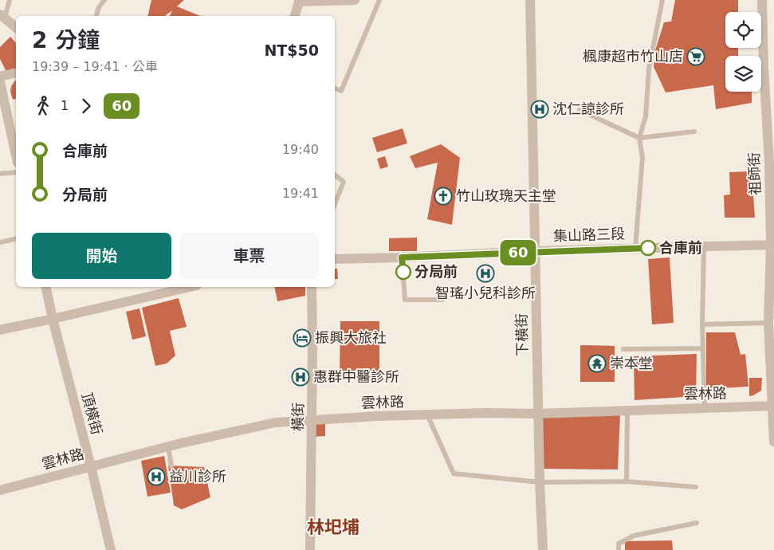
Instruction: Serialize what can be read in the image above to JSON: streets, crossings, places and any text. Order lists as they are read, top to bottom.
{
  "streets": {
    "street": [
      "祖師街",
      "集山路三段",
      "下橫街",
      "雲林路",
      "頂橫街",
      "橫街"
    ]
  },
  "crossings": [
    ["祖師街", "集山路三段"],
    ["祖師街", "雲林路"],
    ["集山路三段", "下橫街"],
    ["下橫街", "雲林路"],
    ["雲林路", "頂橫街"],
    ["雲林路", "橫街"]
  ],
  "districts": ["林圯埔"],
  "places": {
    "supermarket": ["楓康超市竹山店"],
    "hospital": [
      "沈仁諒診所",
      "智瑤小兒科診所",
      "惠群中醫診所",
      "益川診所"
    ],
    "church": ["竹山玫瑰天主堂"],
    "other": ["合庫前", "分局前"],
    "hotel": ["振興大旅社"],
    "temple": ["崇本堂"]
  },
  "lines": ["bus line 60"],
  "page": {
    "on_map": "60",
    "heading": ["2 分鐘", "19:39 – 19:41 · 公車", "NT$50"],
    "legs": ["1", "60"],
    "list": [
      {
        "name": "合庫前",
        "value": "19:40"
      },
      {
        "name": "分局前",
        "value": "19:41"
      }
    ],
    "buttons": ["開始", "車票"]
  }
}
